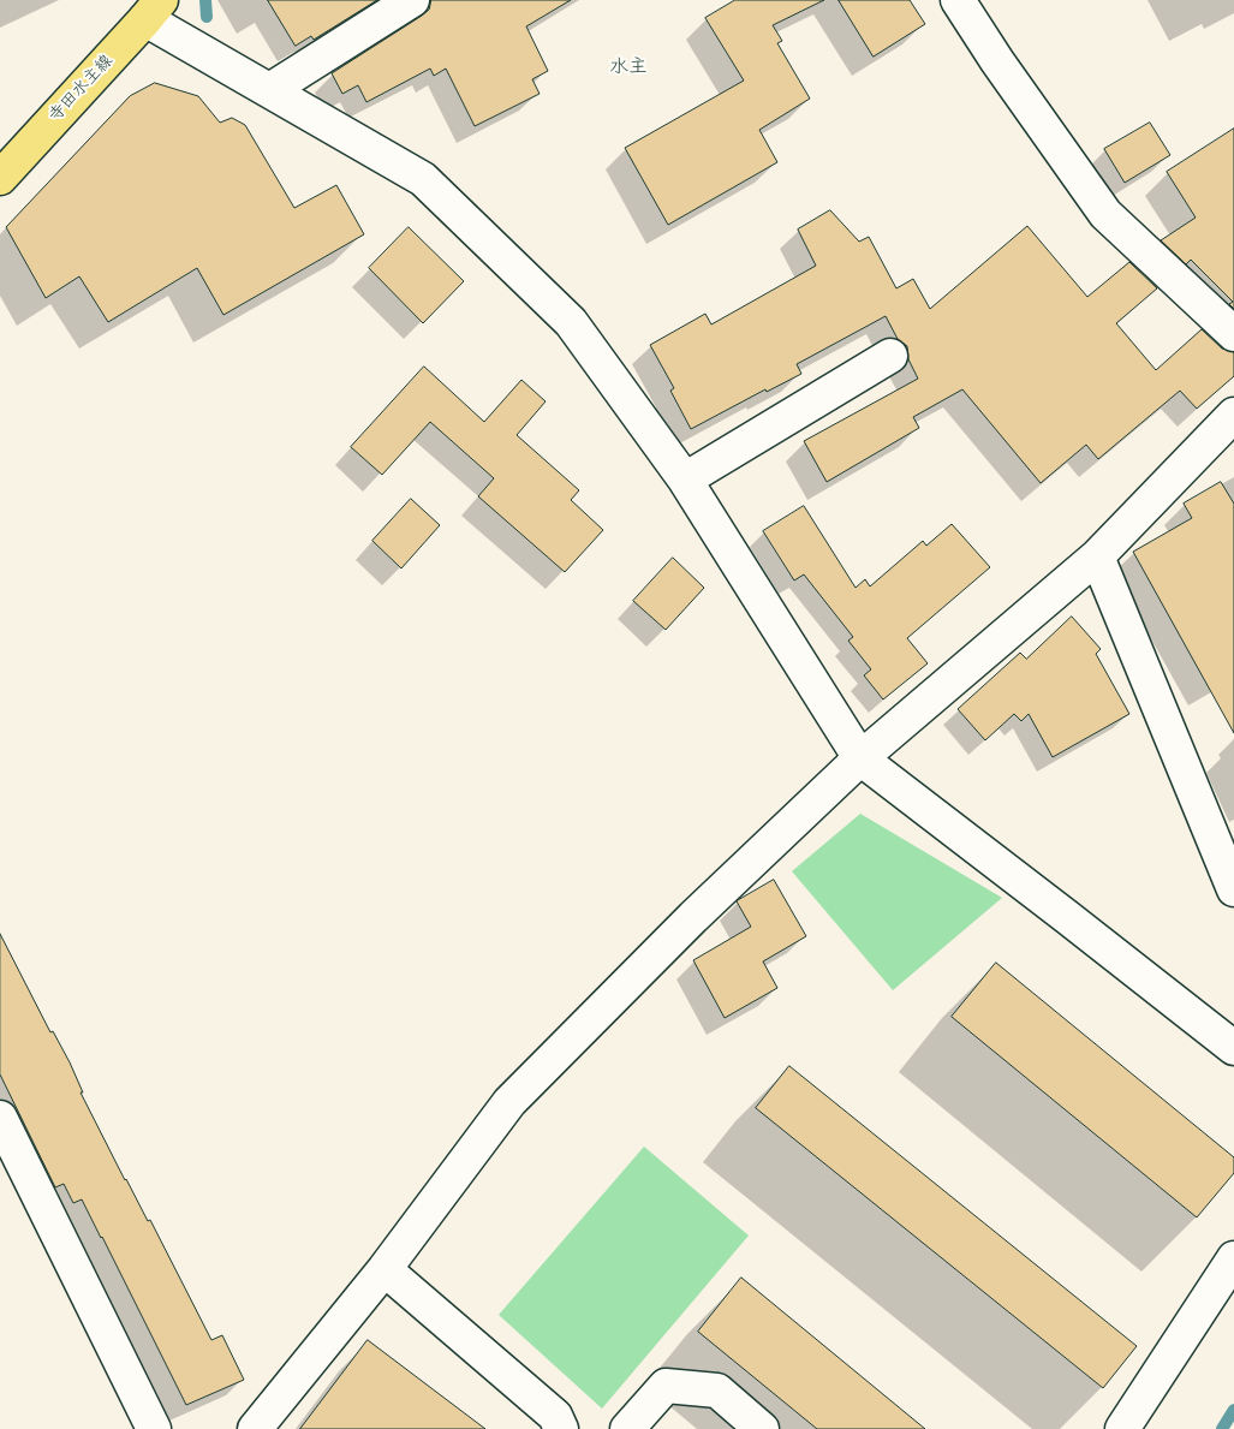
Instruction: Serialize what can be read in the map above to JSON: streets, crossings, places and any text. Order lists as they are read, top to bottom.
{
  "streets": {
    "main road": ["寺田水主線"]
  },
  "districts": ["水主"]
}
